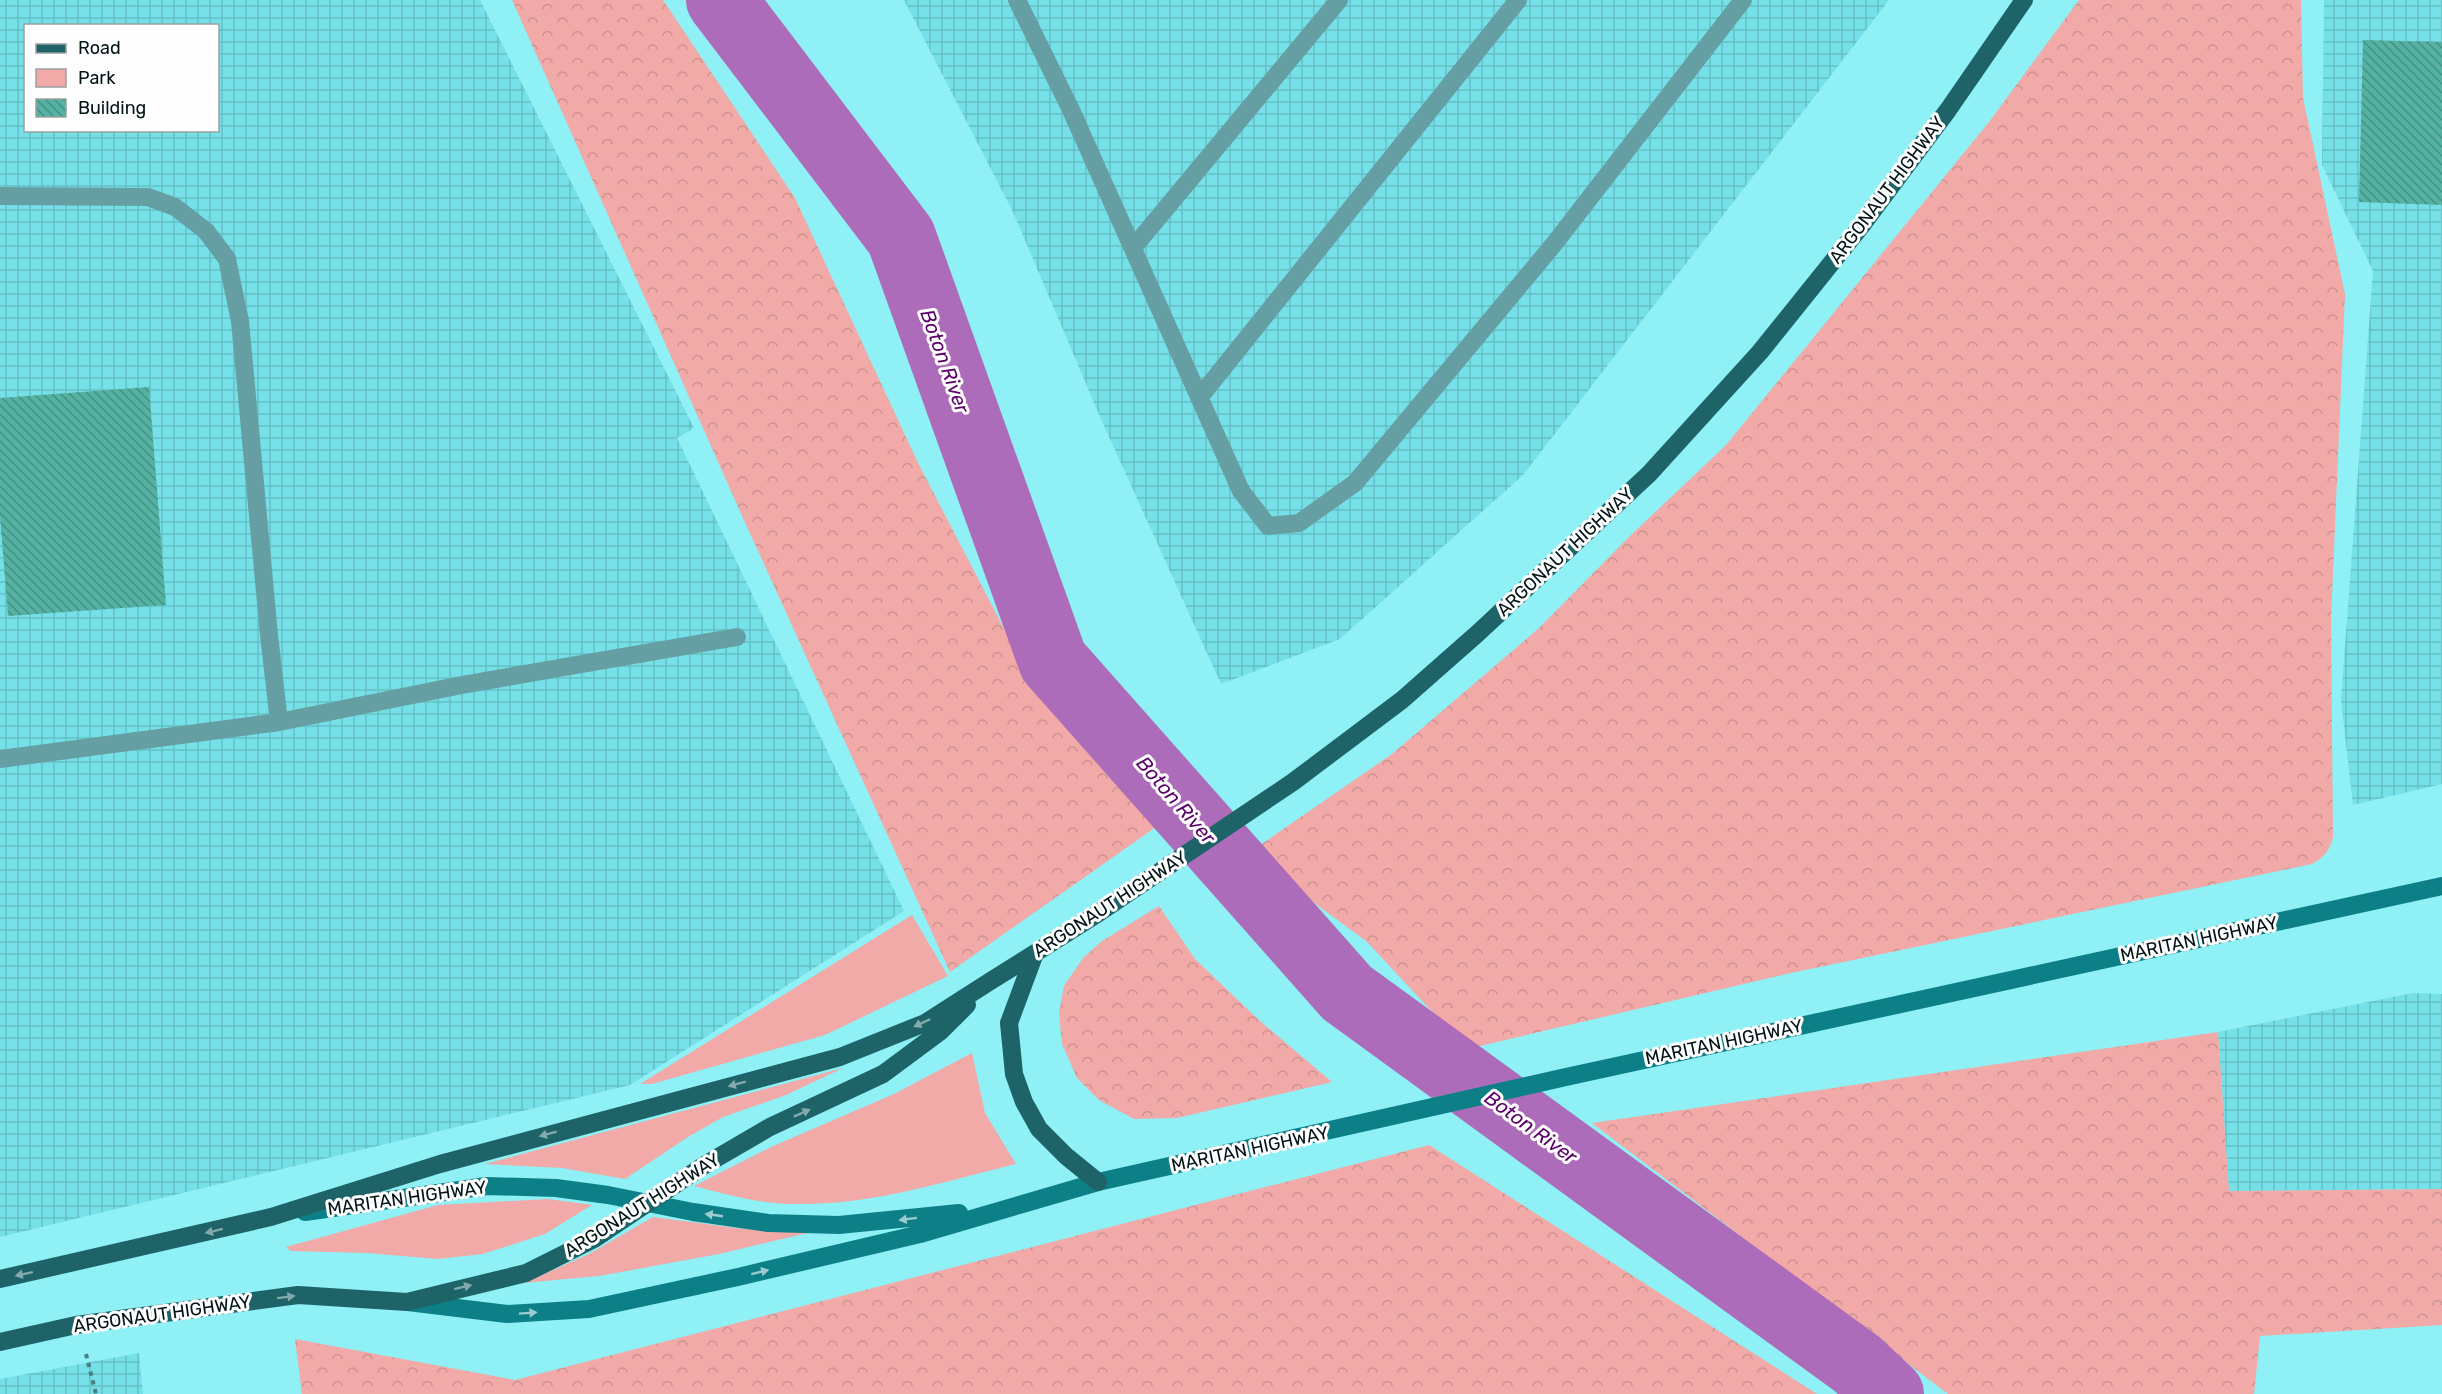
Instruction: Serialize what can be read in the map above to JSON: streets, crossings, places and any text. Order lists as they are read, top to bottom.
{
  "streets": {
    "main road": ["ARGONAUT HIGHWAY", "MARITAN HIGHWAY"]
  },
  "crossings": [
    ["ARGONAUT HIGHWAY", "MARITAN HIGHWAY"]
  ],
  "water": ["Boton River"],
  "legend": ["Road", "Park", "Building"]
}
